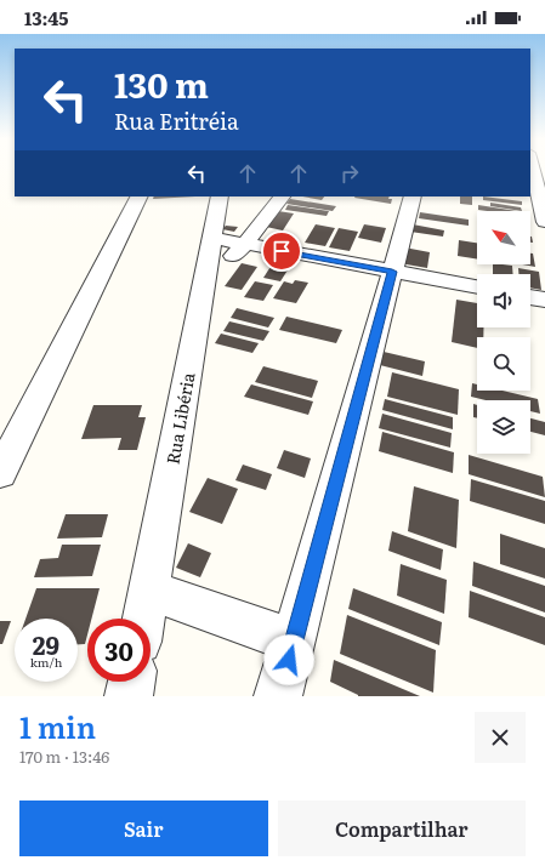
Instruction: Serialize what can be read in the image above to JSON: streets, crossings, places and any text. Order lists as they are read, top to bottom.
{
  "streets": {
    "street": ["Rua Libéria"]
  },
  "north": "top left",
  "page": {
    "status": "13:45",
    "turn": ["130 m", "Rua Eritréia"],
    "speed": "29 km/h",
    "limit": "30",
    "heading": ["1 min", "170 m · 13:46"],
    "buttons": ["Sair", "Compartilhar"]
  }
}
